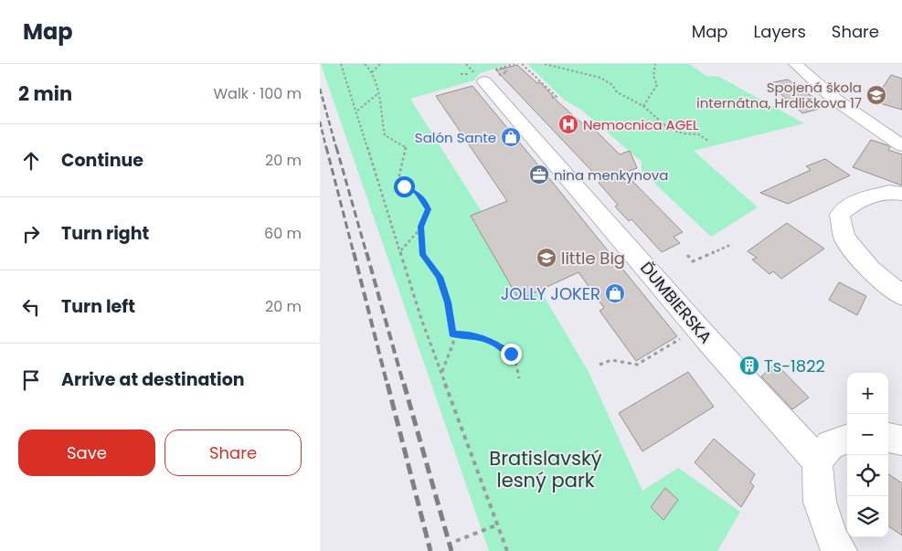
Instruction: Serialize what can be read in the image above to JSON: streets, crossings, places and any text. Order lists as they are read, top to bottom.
{
  "streets": {
    "street": ["ĎUMBIERSKA"]
  },
  "parks": ["Bratislavský lesný park"],
  "places": {
    "school or university": ["Spojená škola internátna, Hrdličkova 17", "little Big"],
    "hospital": ["Nemocnica AGEL"],
    "shop": ["Salón Sante", "JOLLY JOKER"],
    "office": ["nina menkynova"],
    "building": ["Ts-1822"]
  },
  "page": {
    "header": "Map",
    "nav": ["Map", "Layers", "Share"],
    "heading": ["2 min", "Walk · 100 m"],
    "list": [
      ["Continue", "20 m"],
      ["Turn right", "60 m"],
      ["Turn left", "20 m"],
      "Arrive at destination"
    ],
    "map_buttons": ["+", "−"],
    "buttons": ["Save", "Share"]
  }
}
